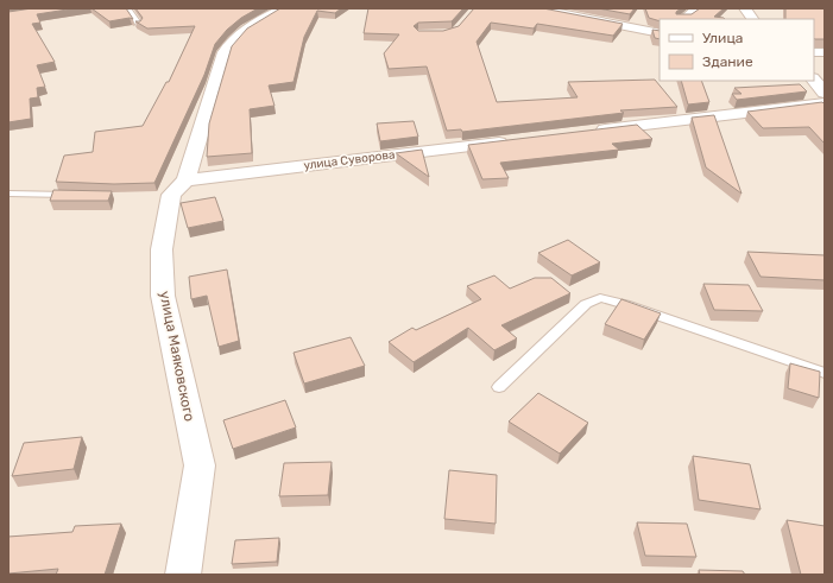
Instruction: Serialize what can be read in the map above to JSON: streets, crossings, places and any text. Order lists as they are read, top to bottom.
{
  "streets": {
    "street": ["улица Суворова", "улица Маяковского"]
  },
  "crossings": [
    ["улица Суворова", "улица Маяковского"]
  ],
  "legend": ["Улица", "Здание"]
}
